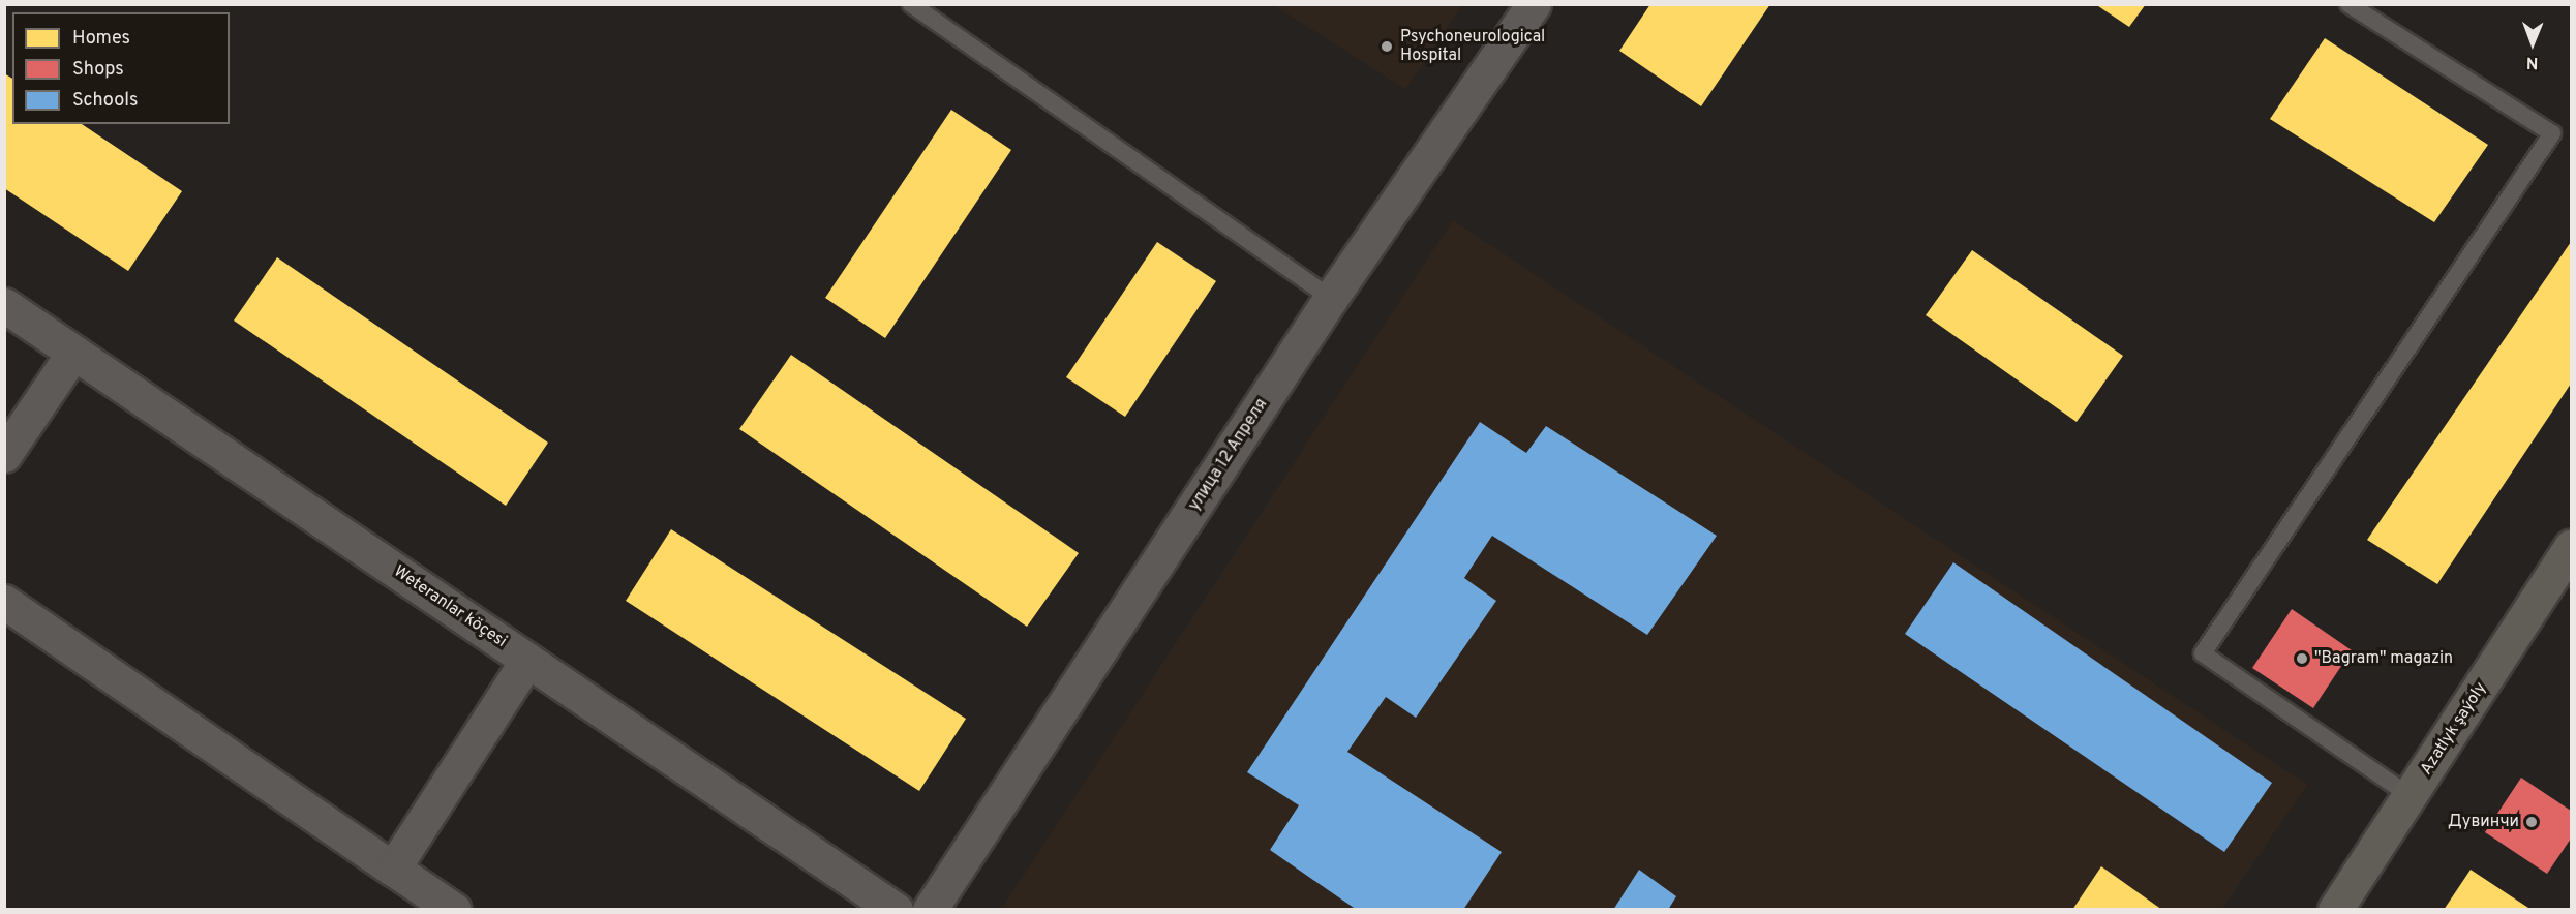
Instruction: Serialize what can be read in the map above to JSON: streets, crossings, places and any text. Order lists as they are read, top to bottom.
{
  "streets": {
    "main road": ["Azatlyk şaýoly"],
    "street": ["улица 12 Апреля", "Weteranlar köçesi"]
  },
  "places": ["Psychoneurological Hospital", "\"Bagram\" magazin", "Дувинчи"],
  "legend": ["Homes", "Shops", "Schools"],
  "north": "bottom"
}
